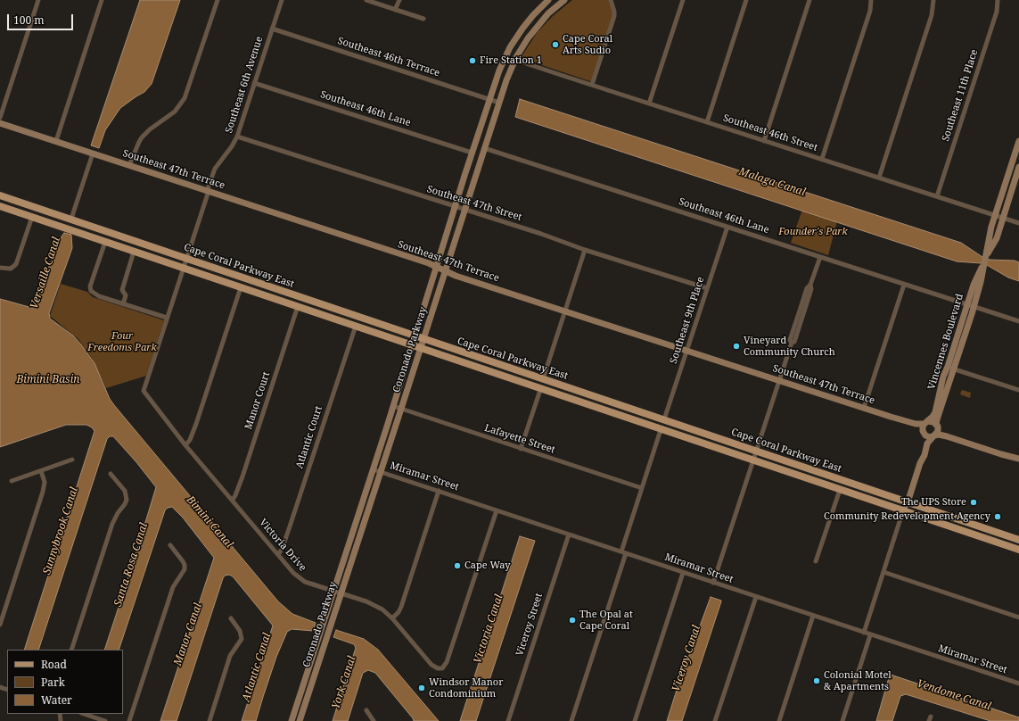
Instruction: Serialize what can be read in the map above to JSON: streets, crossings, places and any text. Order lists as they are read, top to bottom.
{
  "streets": {
    "main road": ["Cape Coral Parkway East"],
    "street": [
      "Southeast 46th Terrace",
      "Southeast 6th Avenue",
      "Southeast 11th Place",
      "Southeast 46th Lane",
      "Southeast 46th Street",
      "Southeast 47th Terrace",
      "Southeast 47th Street",
      "Southeast 9th Place",
      "Vincennes Boulevard",
      "Coronado Parkway",
      "Manor Court",
      "Atlantic Court",
      "Lafayette Street",
      "Miramar Street",
      "Victoria Drive",
      "Viceroy Street"
    ]
  },
  "crossings": [
    ["Southeast 46th Terrace", "Southeast 6th Avenue"],
    ["Southeast 46th Terrace", "Coronado Parkway"],
    ["Southeast 6th Avenue", "Southeast 46th Lane"],
    ["Southeast 6th Avenue", "Southeast 47th Terrace"],
    ["Southeast 6th Avenue", "Southeast 47th Street"],
    ["Southeast 6th Avenue", "Cape Coral Parkway East"],
    ["Southeast 6th Avenue", "Victoria Drive"],
    ["Southeast 11th Place", "Southeast 46th Street"],
    ["Southeast 46th Lane", "Southeast 9th Place"],
    ["Southeast 46th Lane", "Vincennes Boulevard"],
    ["Southeast 46th Lane", "Coronado Parkway"],
    ["Southeast 46th Street", "Vincennes Boulevard"],
    ["Southeast 46th Street", "Coronado Parkway"],
    ["Southeast 47th Terrace", "Southeast 9th Place"],
    ["Southeast 47th Terrace", "Vincennes Boulevard"],
    ["Southeast 47th Terrace", "Coronado Parkway"],
    ["Southeast 47th Street", "Southeast 9th Place"],
    ["Southeast 47th Street", "Coronado Parkway"],
    ["Cape Coral Parkway East", "Southeast 9th Place"],
    ["Cape Coral Parkway East", "Coronado Parkway"],
    ["Cape Coral Parkway East", "Manor Court"],
    ["Cape Coral Parkway East", "Atlantic Court"],
    ["Coronado Parkway", "Lafayette Street"],
    ["Coronado Parkway", "Miramar Street"],
    ["Coronado Parkway", "Victoria Drive"],
    ["Manor Court", "Victoria Drive"],
    ["Atlantic Court", "Victoria Drive"],
    ["Miramar Street", "Victoria Drive"],
    ["Miramar Street", "Viceroy Street"]
  ],
  "water": [
    "Malaga Canal",
    "Versaille Canal",
    "Bimini Basin",
    "Bimini Canal",
    "Sunnybrook Canal",
    "Santa Rosa Canal",
    "Victoria Canal",
    "Manor Canal",
    "Viceroy Canal",
    "Atlantic Canal",
    "York Canal",
    "Vendome Canal"
  ],
  "parks": ["Founder's Park", "Four Freedoms Park"],
  "places": [
    "Cape Coral Arts Sudio",
    "Fire Station 1",
    "Vineyard Community Church",
    "The UPS Store",
    "Community Redevelopment Agency",
    "Cape Way",
    "The Opal at Cape Coral",
    "Colonial Motel & Apartments",
    "Windsor Manor Condominium"
  ],
  "legend": ["Road", "Park", "Water"],
  "scale_bar": "100 m"
}
